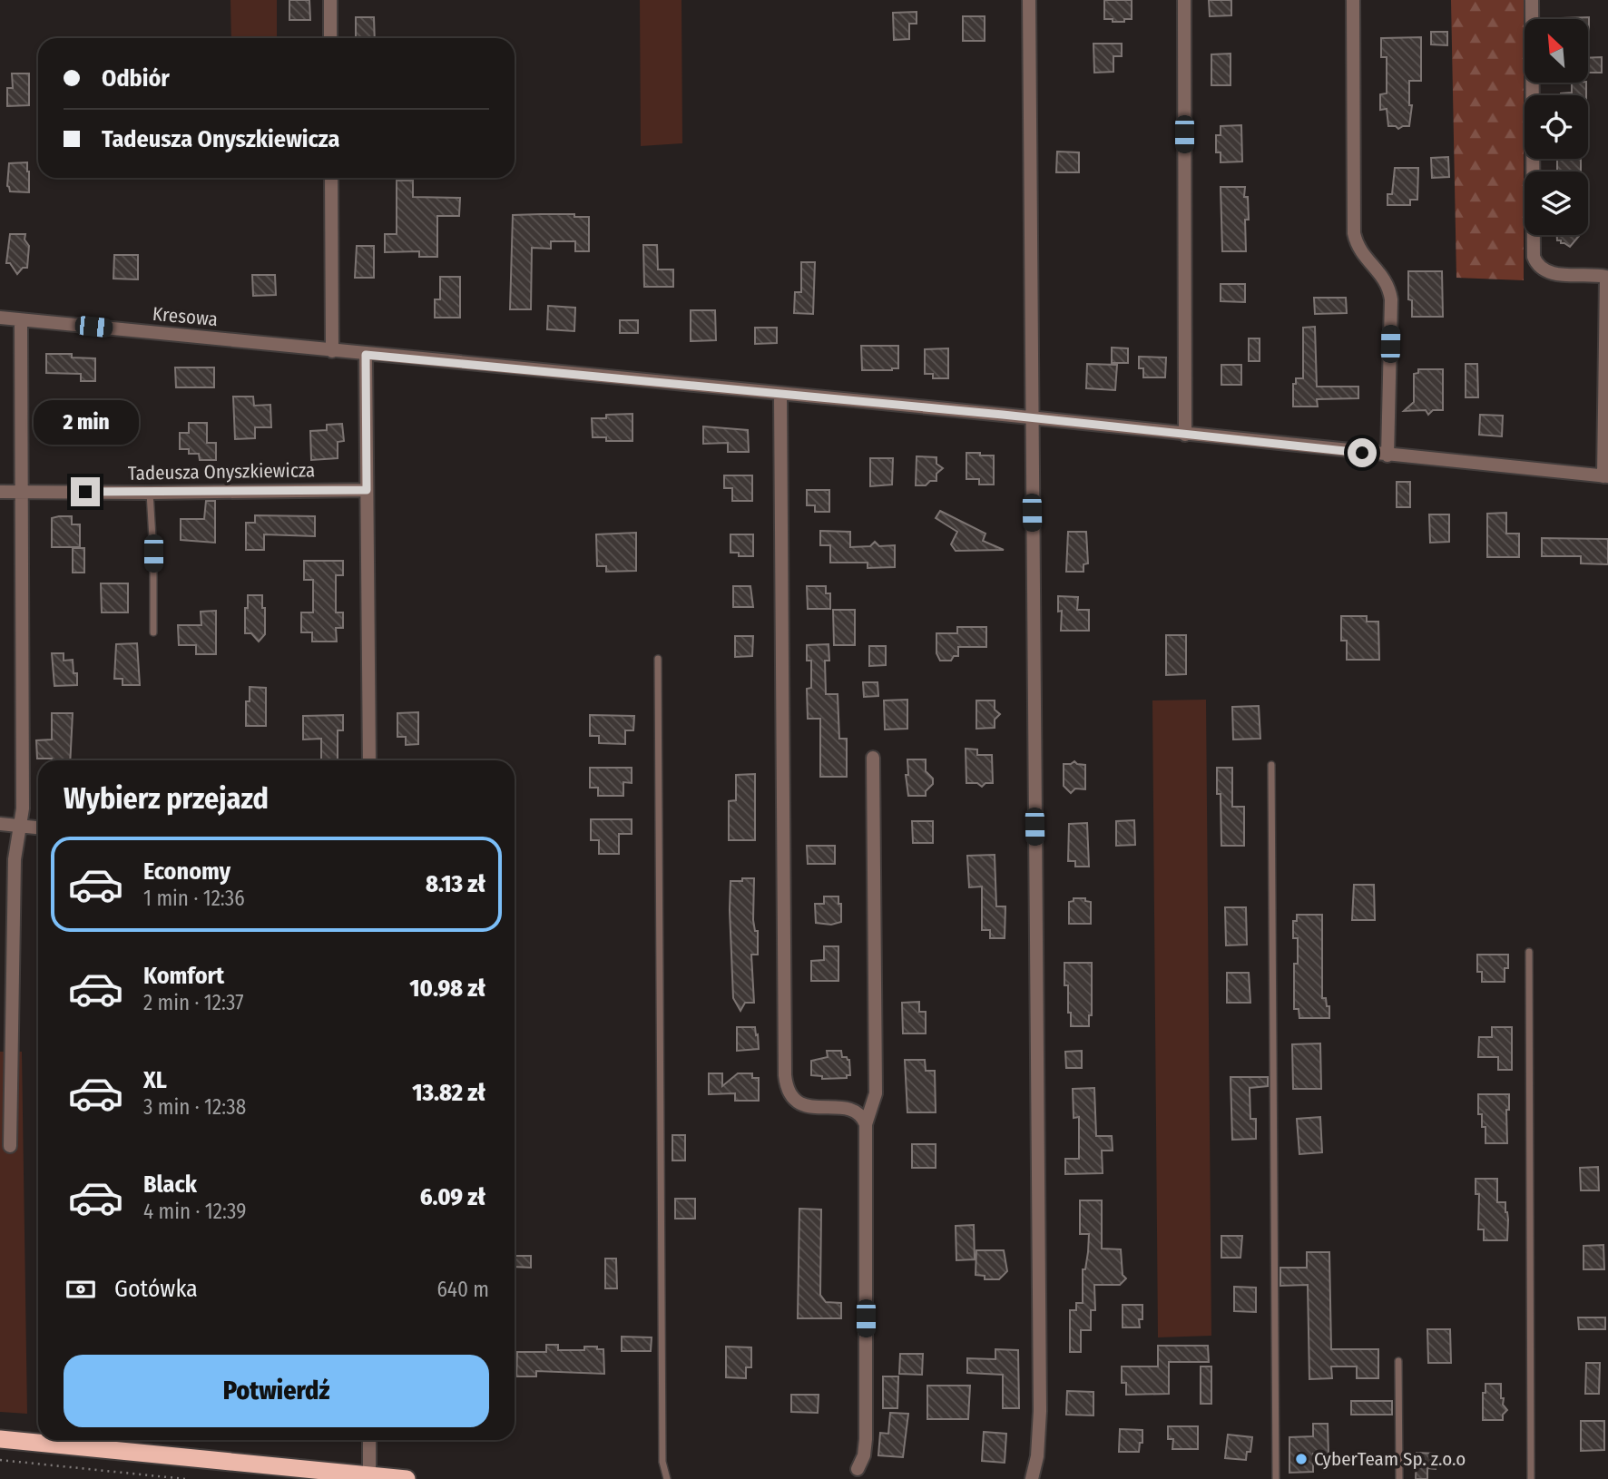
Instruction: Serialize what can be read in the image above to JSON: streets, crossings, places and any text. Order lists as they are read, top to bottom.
{
  "streets": {
    "street": ["Kresowa", "Tadeusza Onyszkiewicza"]
  },
  "places": ["CyberTeam Sp. z.o.o"],
  "north": "top left",
  "page": {
    "banner": ["Odbiór", "Tadeusza Onyszkiewicza"],
    "bubble": "2 min",
    "heading": "Wybierz przejazd",
    "list": [
      {
        "name": "Economy",
        "note": "1 min · 12:36",
        "value": "8.13 zł"
      },
      {
        "name": "Komfort",
        "note": "2 min · 12:37",
        "value": "10.98 zł"
      },
      {
        "name": "XL",
        "note": "3 min · 12:38",
        "value": "13.82 zł"
      },
      {
        "name": "Black",
        "note": "4 min · 12:39",
        "value": "6.09 zł"
      }
    ],
    "pay": ["Gotówka", "640 m"],
    "buttons": "Potwierdź"
  }
}
